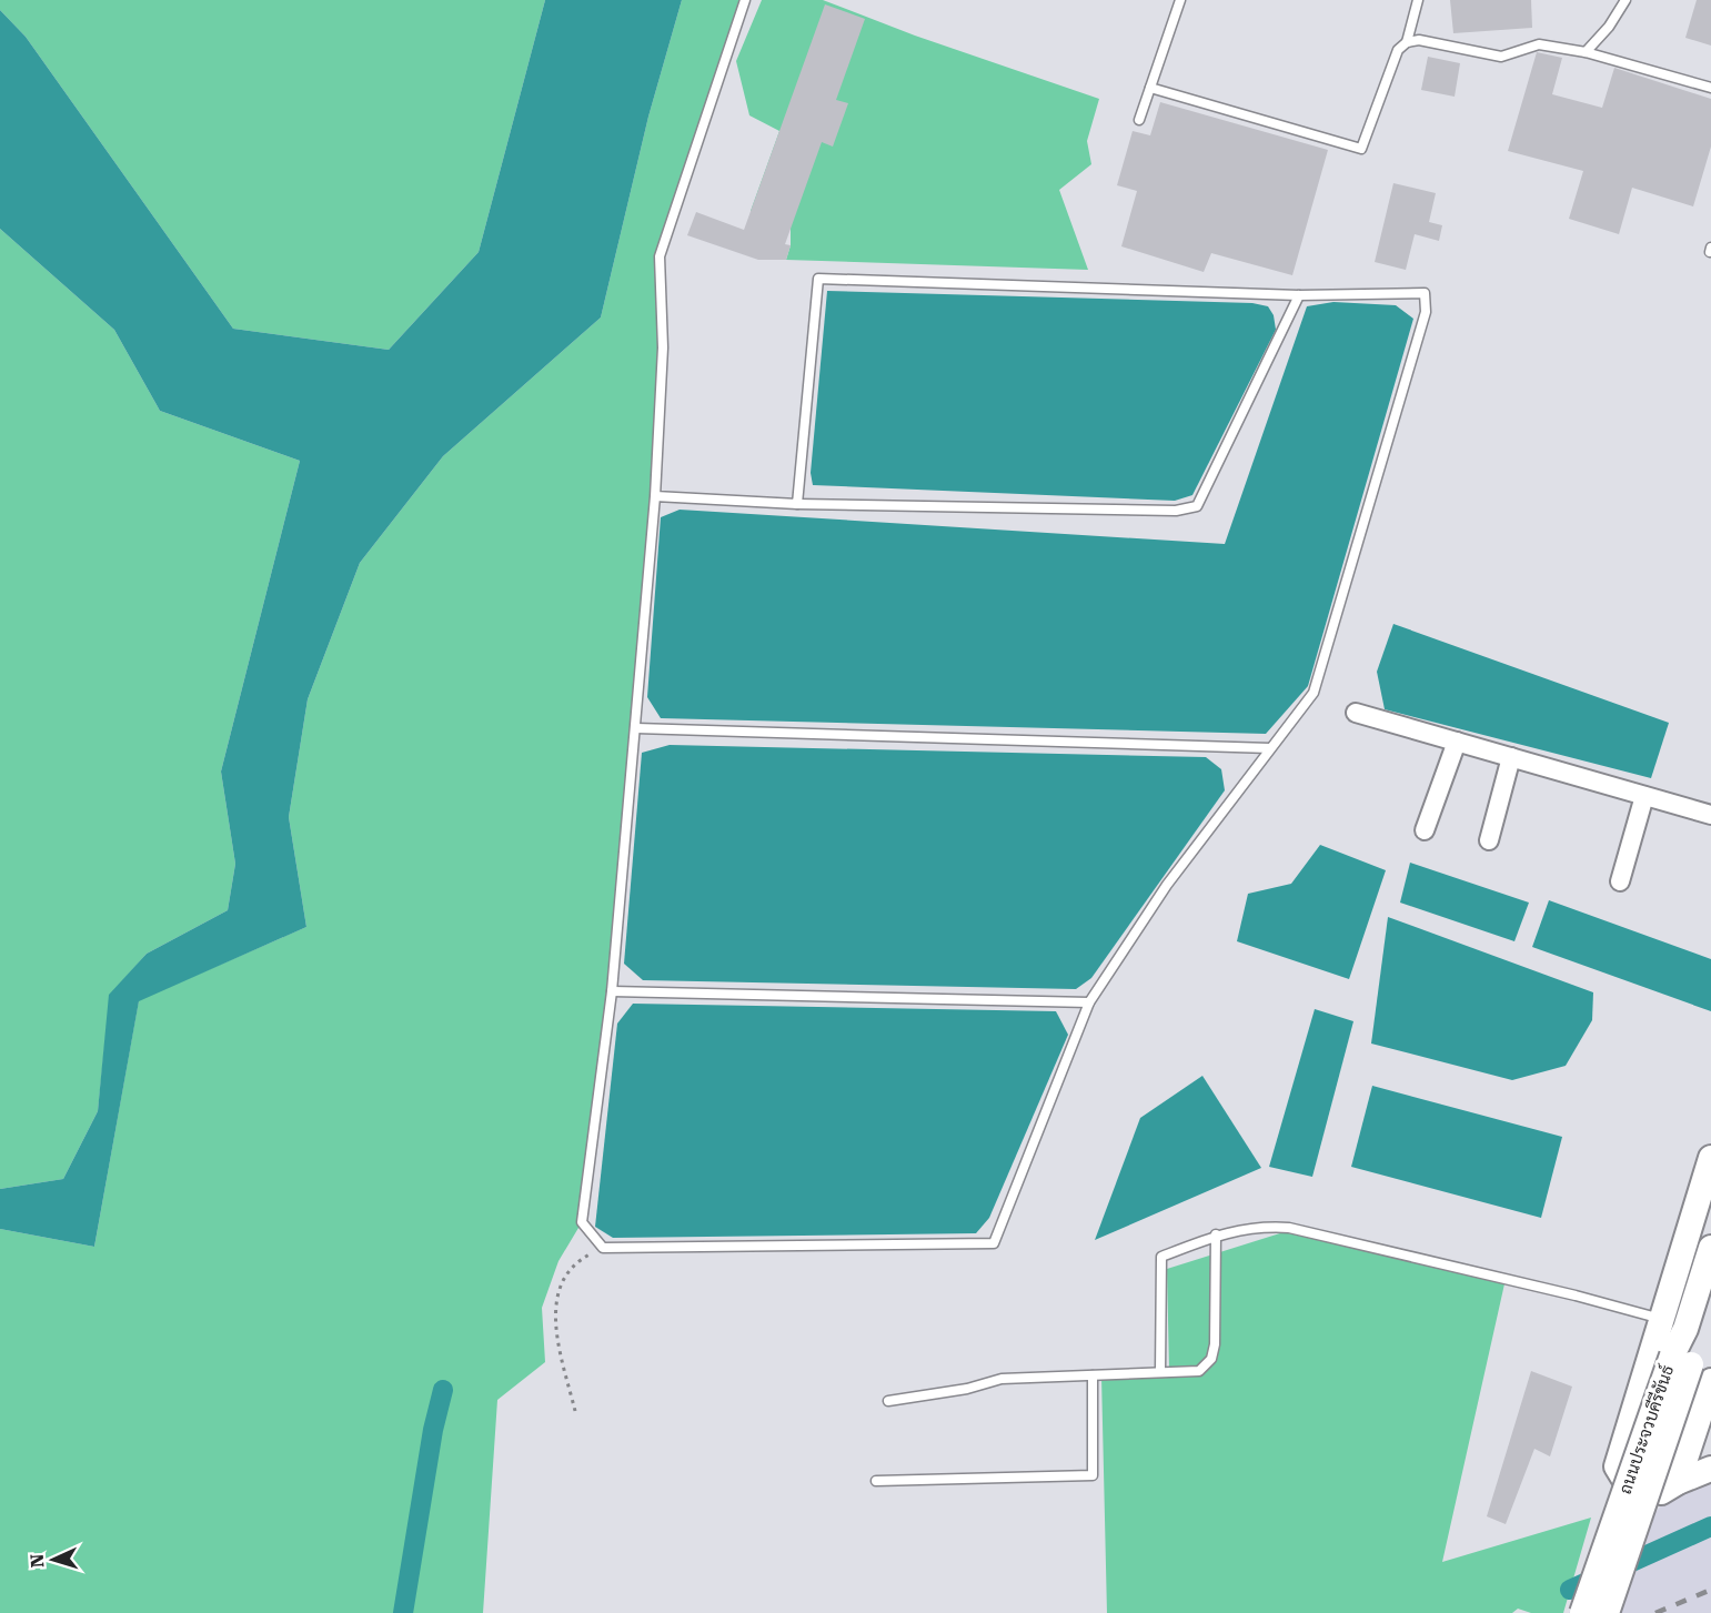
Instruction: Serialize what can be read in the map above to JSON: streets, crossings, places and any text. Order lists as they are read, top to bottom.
{
  "streets": {
    "main road": ["ถนนประจวบคีรีขันธ์"]
  },
  "north": "left"
}
